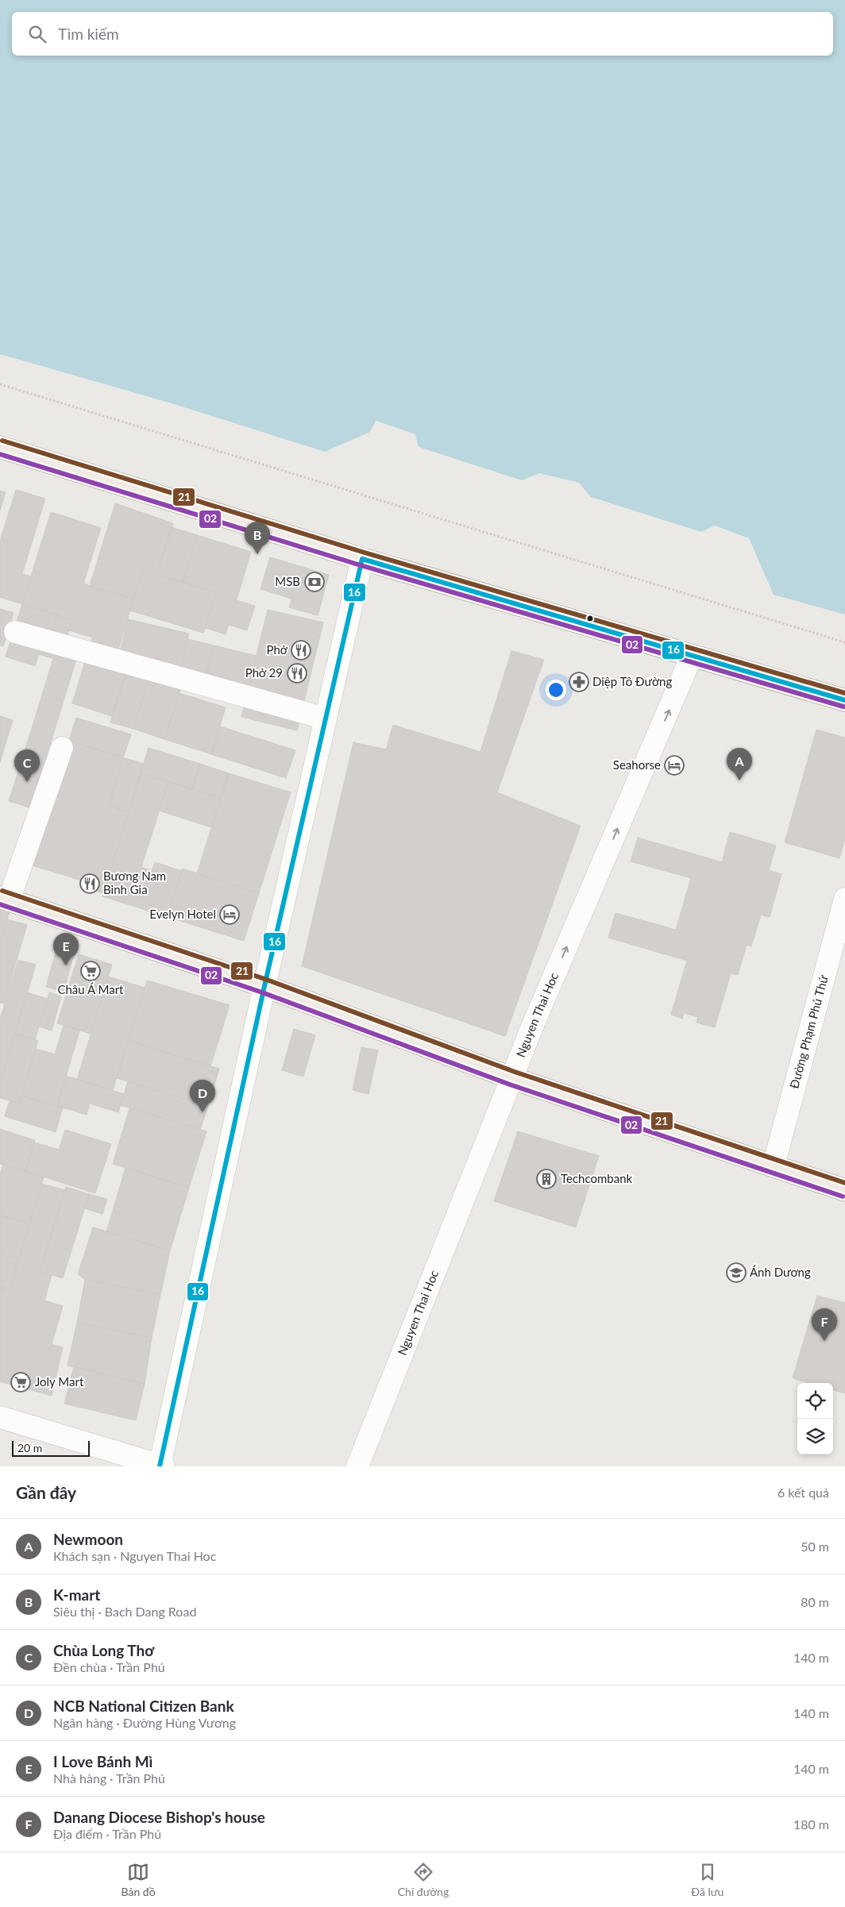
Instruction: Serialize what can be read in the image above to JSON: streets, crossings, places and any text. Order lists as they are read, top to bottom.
{
  "streets": {
    "street": ["Nguyen Thai Hoc", "Đường Phạm Phú Thứ"]
  },
  "one_way": ["Nguyen Thai Hoc"],
  "places": {
    "bank": ["MSB"],
    "restaurant": ["Phở", "Phở 29", "Bương Nam Binh Gia"],
    "pharmacy": ["Diệp Tô Đường"],
    "hotel": ["Seahorse", "Evelyn Hotel"],
    "supermarket": ["Châu Á Mart", "Joly Mart"],
    "building": ["Techcombank"],
    "school or university": ["Ánh Dương"]
  },
  "lines": ["transit line 21", "transit line 02", "transit line 16"],
  "scale_bar": "20 m",
  "page": {
    "search": "Tìm kiếm",
    "pins": [
      "B",
      "A",
      "C",
      "E",
      "D",
      "F"
    ],
    "scale": "20 m",
    "heading": ["Gần đây", "6 kết quả"],
    "list": [
      {
        "mark": "A",
        "name": "Newmoon",
        "note": "Khách sạn · Nguyen Thai Hoc",
        "value": "50 m"
      },
      {
        "mark": "B",
        "name": "K-mart",
        "note": "Siêu thị · Bach Dang Road",
        "value": "80 m"
      },
      {
        "mark": "C",
        "name": "Chùa Long Thơ",
        "note": "Đền chùa · Trần Phú",
        "value": "140 m"
      },
      {
        "mark": "D",
        "name": "NCB National Citizen Bank",
        "note": "Ngân hàng · Đường Hùng Vương",
        "value": "140 m"
      },
      {
        "mark": "E",
        "name": "I Love Bánh Mì",
        "note": "Nhà hàng · Trần Phú",
        "value": "140 m"
      },
      {
        "mark": "F",
        "name": "Danang Diocese Bishop's house",
        "note": "Địa điểm · Trần Phú",
        "value": "180 m"
      }
    ],
    "nav": ["Bản đồ", "Chỉ đường", "Đã lưu"]
  }
}
